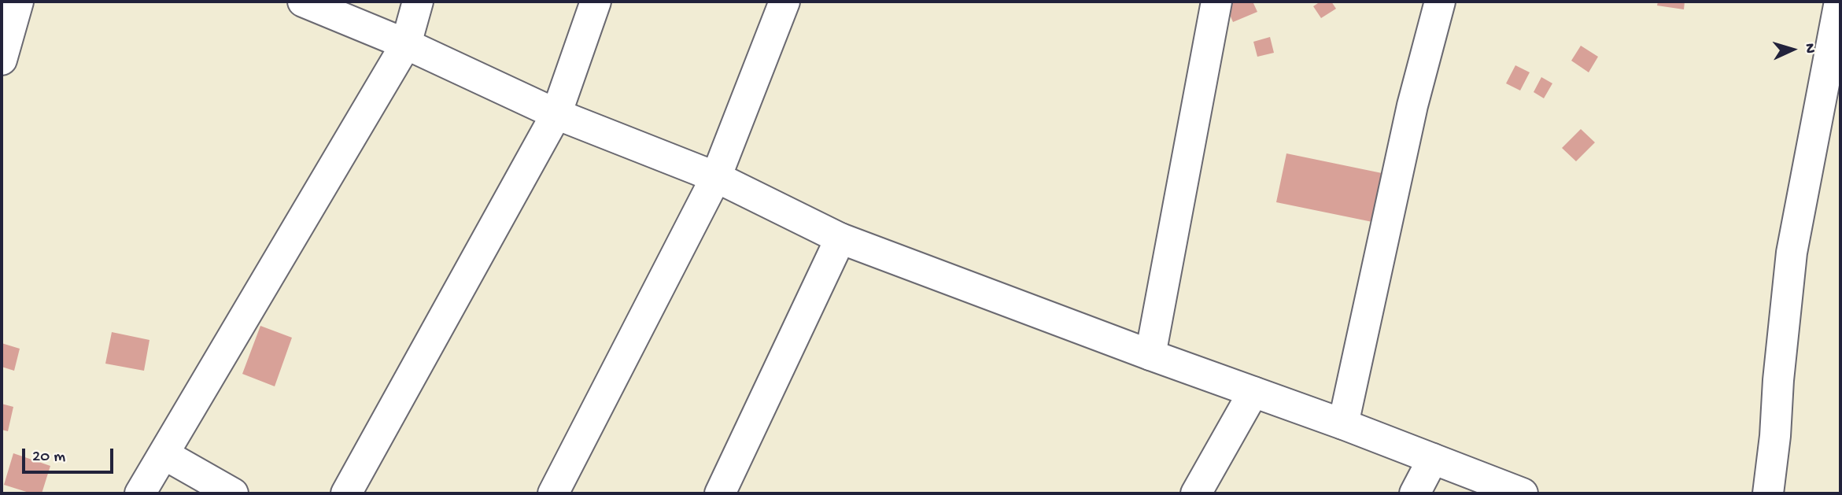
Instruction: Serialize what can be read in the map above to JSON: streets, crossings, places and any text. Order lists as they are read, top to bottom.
{
  "scale_bar": "20 m",
  "north": "right"
}
